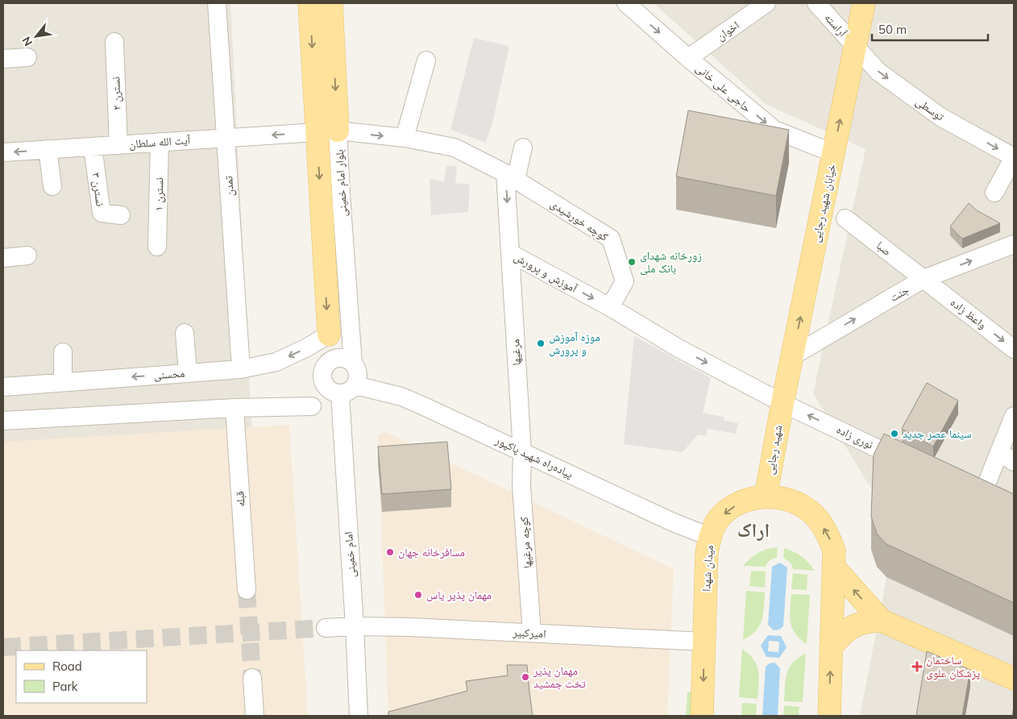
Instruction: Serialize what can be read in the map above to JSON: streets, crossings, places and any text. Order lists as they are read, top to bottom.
{
  "streets": {
    "main road": [
      "بلوار امام خمینی",
      "خیابان شهید رجایی",
      "شهید رجایی",
      "میدان شهدا"
    ],
    "street": [
      "آراسته",
      "اخوان",
      "حاجی علی خانی",
      "نسترن ۲",
      "توسطی",
      "آیت الله سلطان",
      "تمدن",
      "نسترن ۳",
      "نسترن ۱",
      "کوچه خورشیدی",
      "صبا",
      "آموزش و پرورش",
      "جنت",
      "واعظ زاده",
      "مرغیها",
      "محسنی",
      "نوری زاده",
      "پیاده‌راه شهید پاکپور",
      "قبله",
      "کوچه مرغیها",
      "امام خمینی",
      "امیرکبیر"
    ]
  },
  "crossings": [
    ["آراسته", "توسطی"],
    ["آراسته", "خیابان شهید رجایی"],
    ["اخوان", "حاجی علی خانی"],
    ["حاجی علی خانی", "خیابان شهید رجایی"],
    ["نسترن ۲", "آیت الله سلطان"],
    ["توسطی", "خیابان شهید رجایی"],
    ["آیت الله سلطان", "بلوار امام خمینی"],
    ["آیت الله سلطان", "تمدن"],
    ["آیت الله سلطان", "نسترن ۳"],
    ["آیت الله سلطان", "نسترن ۱"],
    ["بلوار امام خمینی", "محسنی"],
    ["بلوار امام خمینی", "پیاده‌راه شهید پاکپور"],
    ["بلوار امام خمینی", "امام خمینی"],
    ["تمدن", "محسنی"],
    ["خیابان شهید رجایی", "آموزش و پرورش"],
    ["خیابان شهید رجایی", "جنت"],
    ["خیابان شهید رجایی", "نوری زاده"],
    ["خیابان شهید رجایی", "شهید رجایی"],
    ["کوچه خورشیدی", "آموزش و پرورش"],
    ["صبا", "جنت"],
    ["صبا", "واعظ زاده"],
    ["آموزش و پرورش", "مرغیها"],
    ["آموزش و پرورش", "نوری زاده"],
    ["آموزش و پرورش", "شهید رجایی"],
    ["جنت", "واعظ زاده"],
    ["مرغیها", "پیاده‌راه شهید پاکپور"],
    ["مرغیها", "کوچه مرغیها"],
    ["نوری زاده", "شهید رجایی"],
    ["شهید رجایی", "میدان شهدا"],
    ["پیاده‌راه شهید پاکپور", "کوچه مرغیها"],
    ["پیاده‌راه شهید پاکپور", "امام خمینی"],
    ["پیاده‌راه شهید پاکپور", "میدان شهدا"],
    ["کوچه مرغیها", "امیرکبیر"],
    ["امام خمینی", "امیرکبیر"],
    ["میدان شهدا", "امیرکبیر"]
  ],
  "one_way": [
    "حاجی علی خانی",
    "توسطی",
    "آیت الله سلطان",
    "بلوار امام خمینی",
    "خیابان شهید رجایی",
    "آموزش و پرورش",
    "جنت",
    "واعظ زاده",
    "نوری زاده"
  ],
  "districts": ["اراک"],
  "places": {
    "other": [
      "زورخانه شهدای بانک ملی",
      "موزه آموزش و پرورش",
      "سینما عصر جدید",
      "مسافرخانه جهان",
      "مهمان پذیر یاس",
      "مهمان پذیر تخت جمشید"
    ],
    "health": ["ساختمان پزشکان علوی"]
  },
  "legend": ["Road", "Park"],
  "scale_bar": "50 m",
  "north": "bottom left"
}
